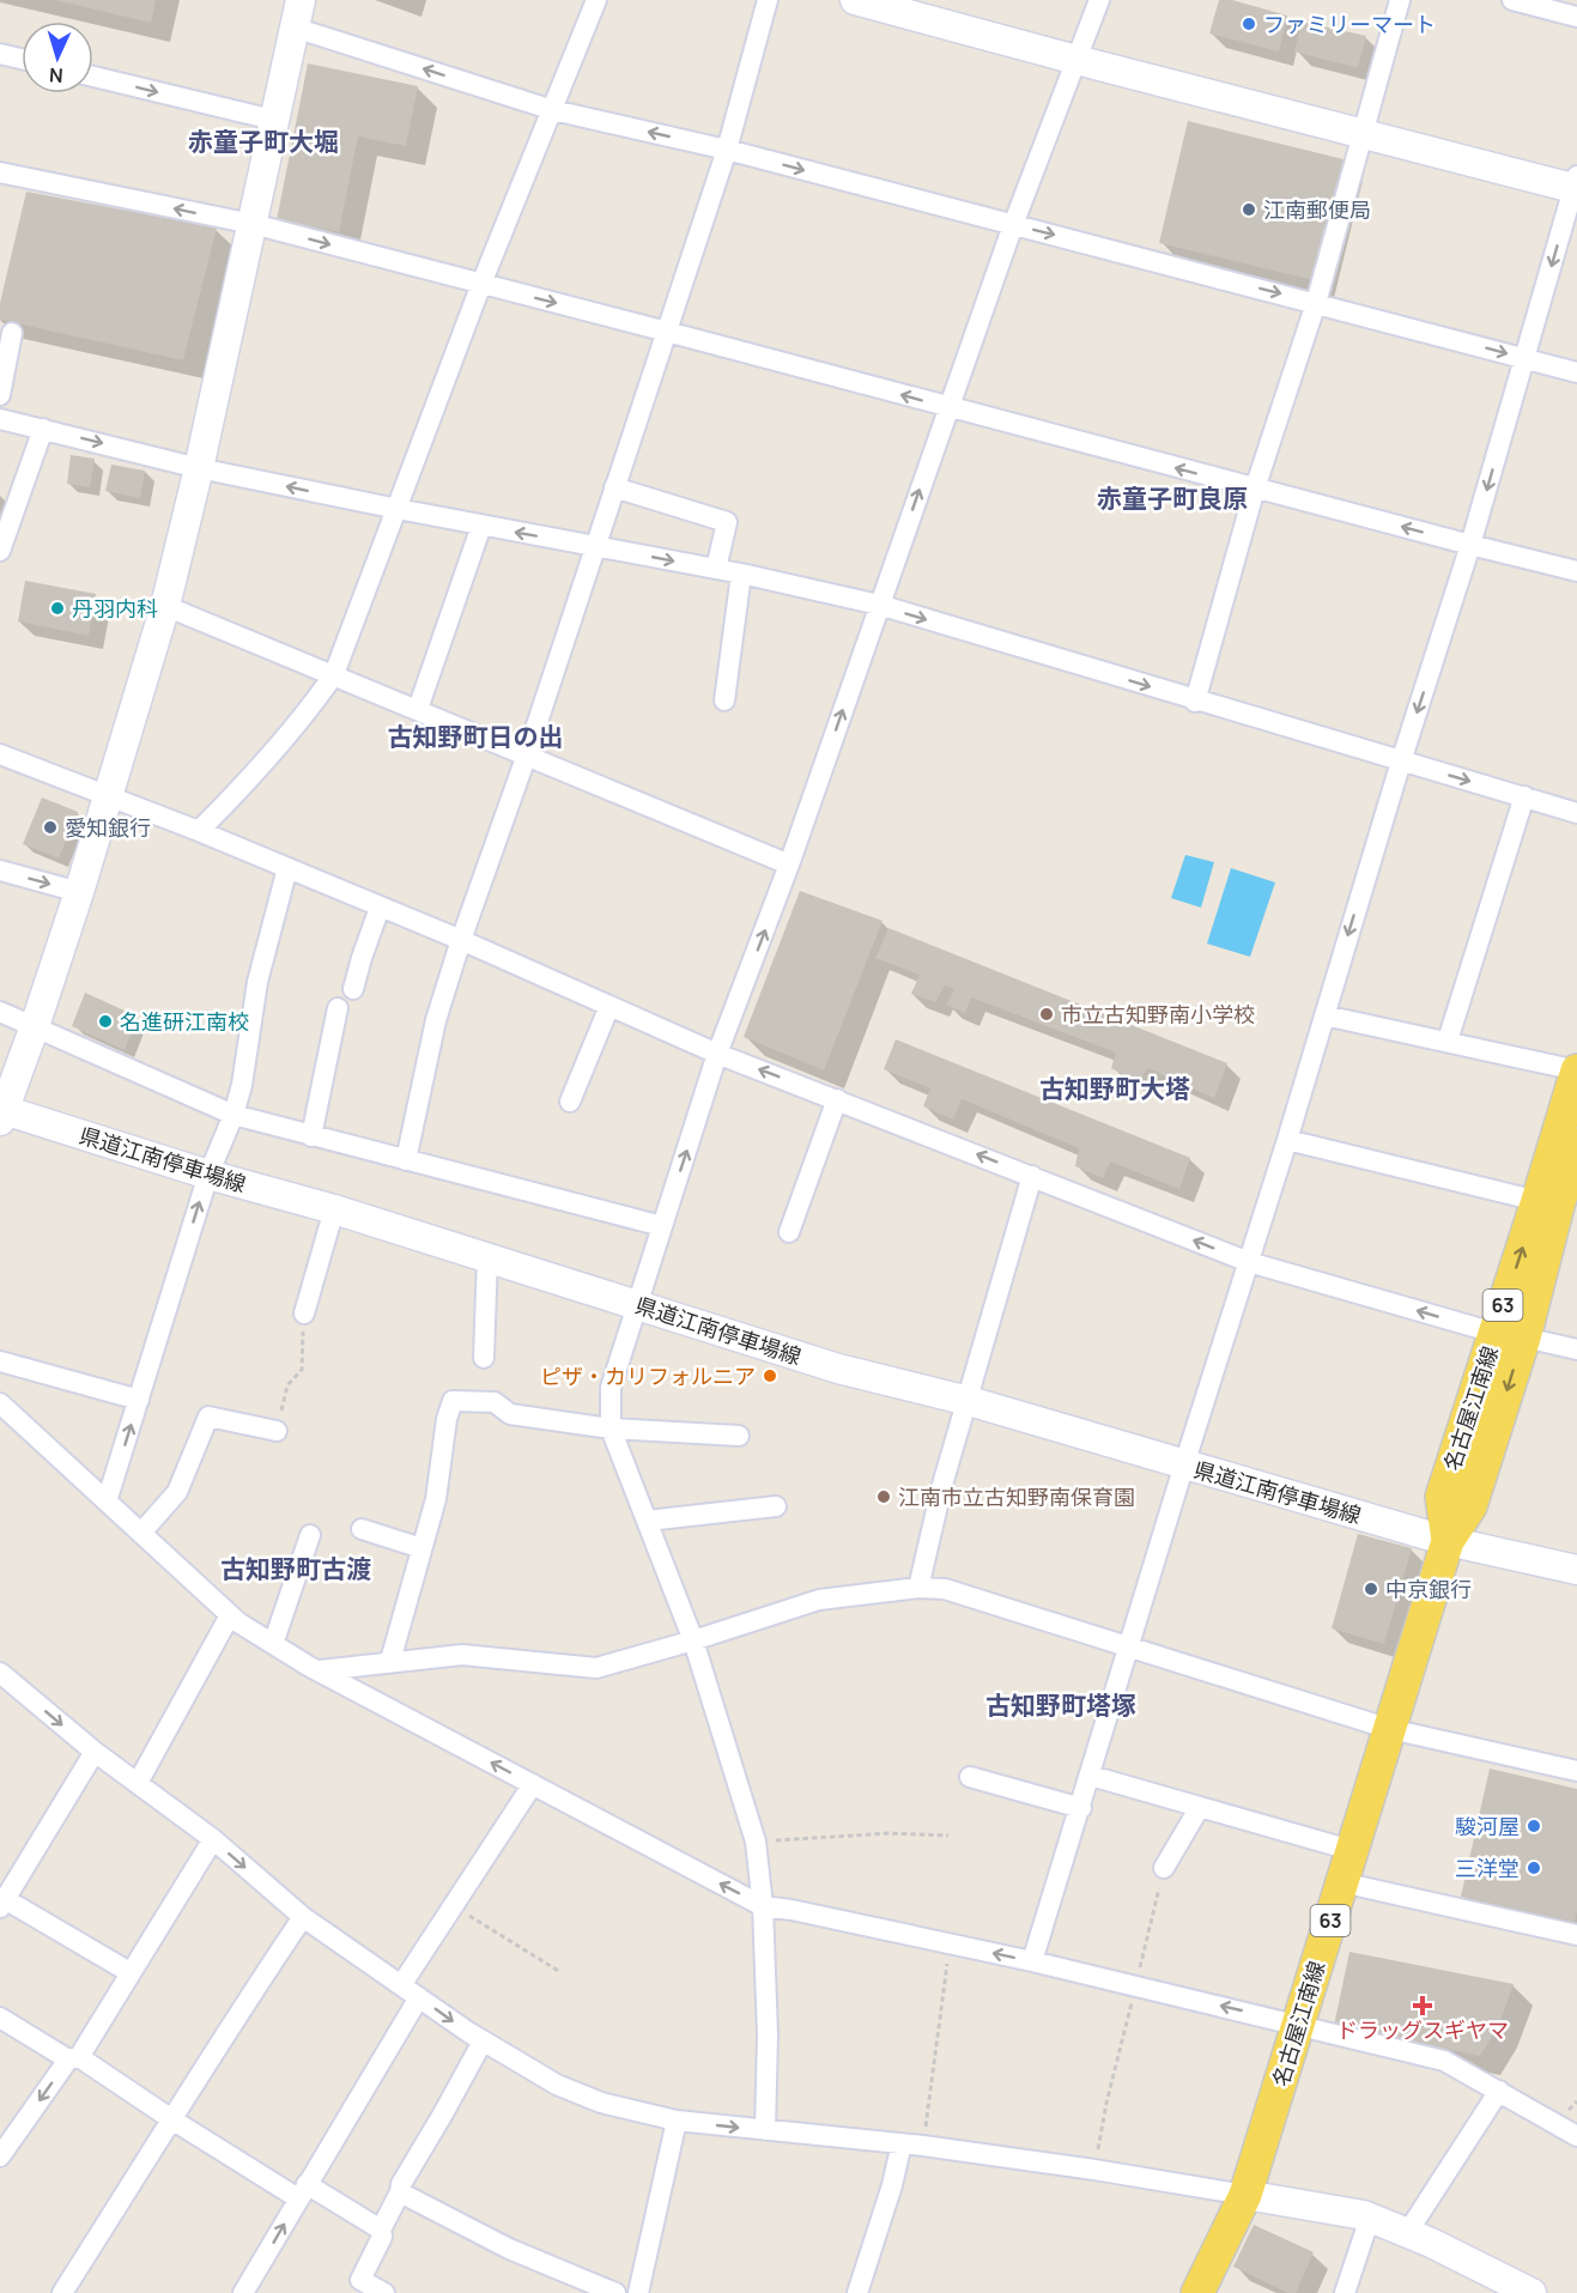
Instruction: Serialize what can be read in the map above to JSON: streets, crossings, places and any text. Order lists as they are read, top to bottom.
{
  "streets": {
    "main road": ["63", "名古屋江南線"],
    "street": ["県道江南停車場線"]
  },
  "crossings": [
    ["県道江南停車場線", "名古屋江南線"]
  ],
  "districts": [
    "赤童子町大堀",
    "赤童子町良原",
    "古知野町日の出",
    "古知野町大塔",
    "古知野町古渡",
    "古知野町塔塚"
  ],
  "places": {
    "other": [
      "ファミリーマート",
      "江南郵便局",
      "丹羽内科",
      "愛知銀行",
      "市立古知野南小学校",
      "名進研江南校",
      "ピザ・カリフォルニア",
      "江南市立古知野南保育園",
      "中京銀行",
      "駿河屋",
      "三洋堂"
    ],
    "health": ["ドラッグスギヤマ"]
  },
  "north": "bottom"
}
